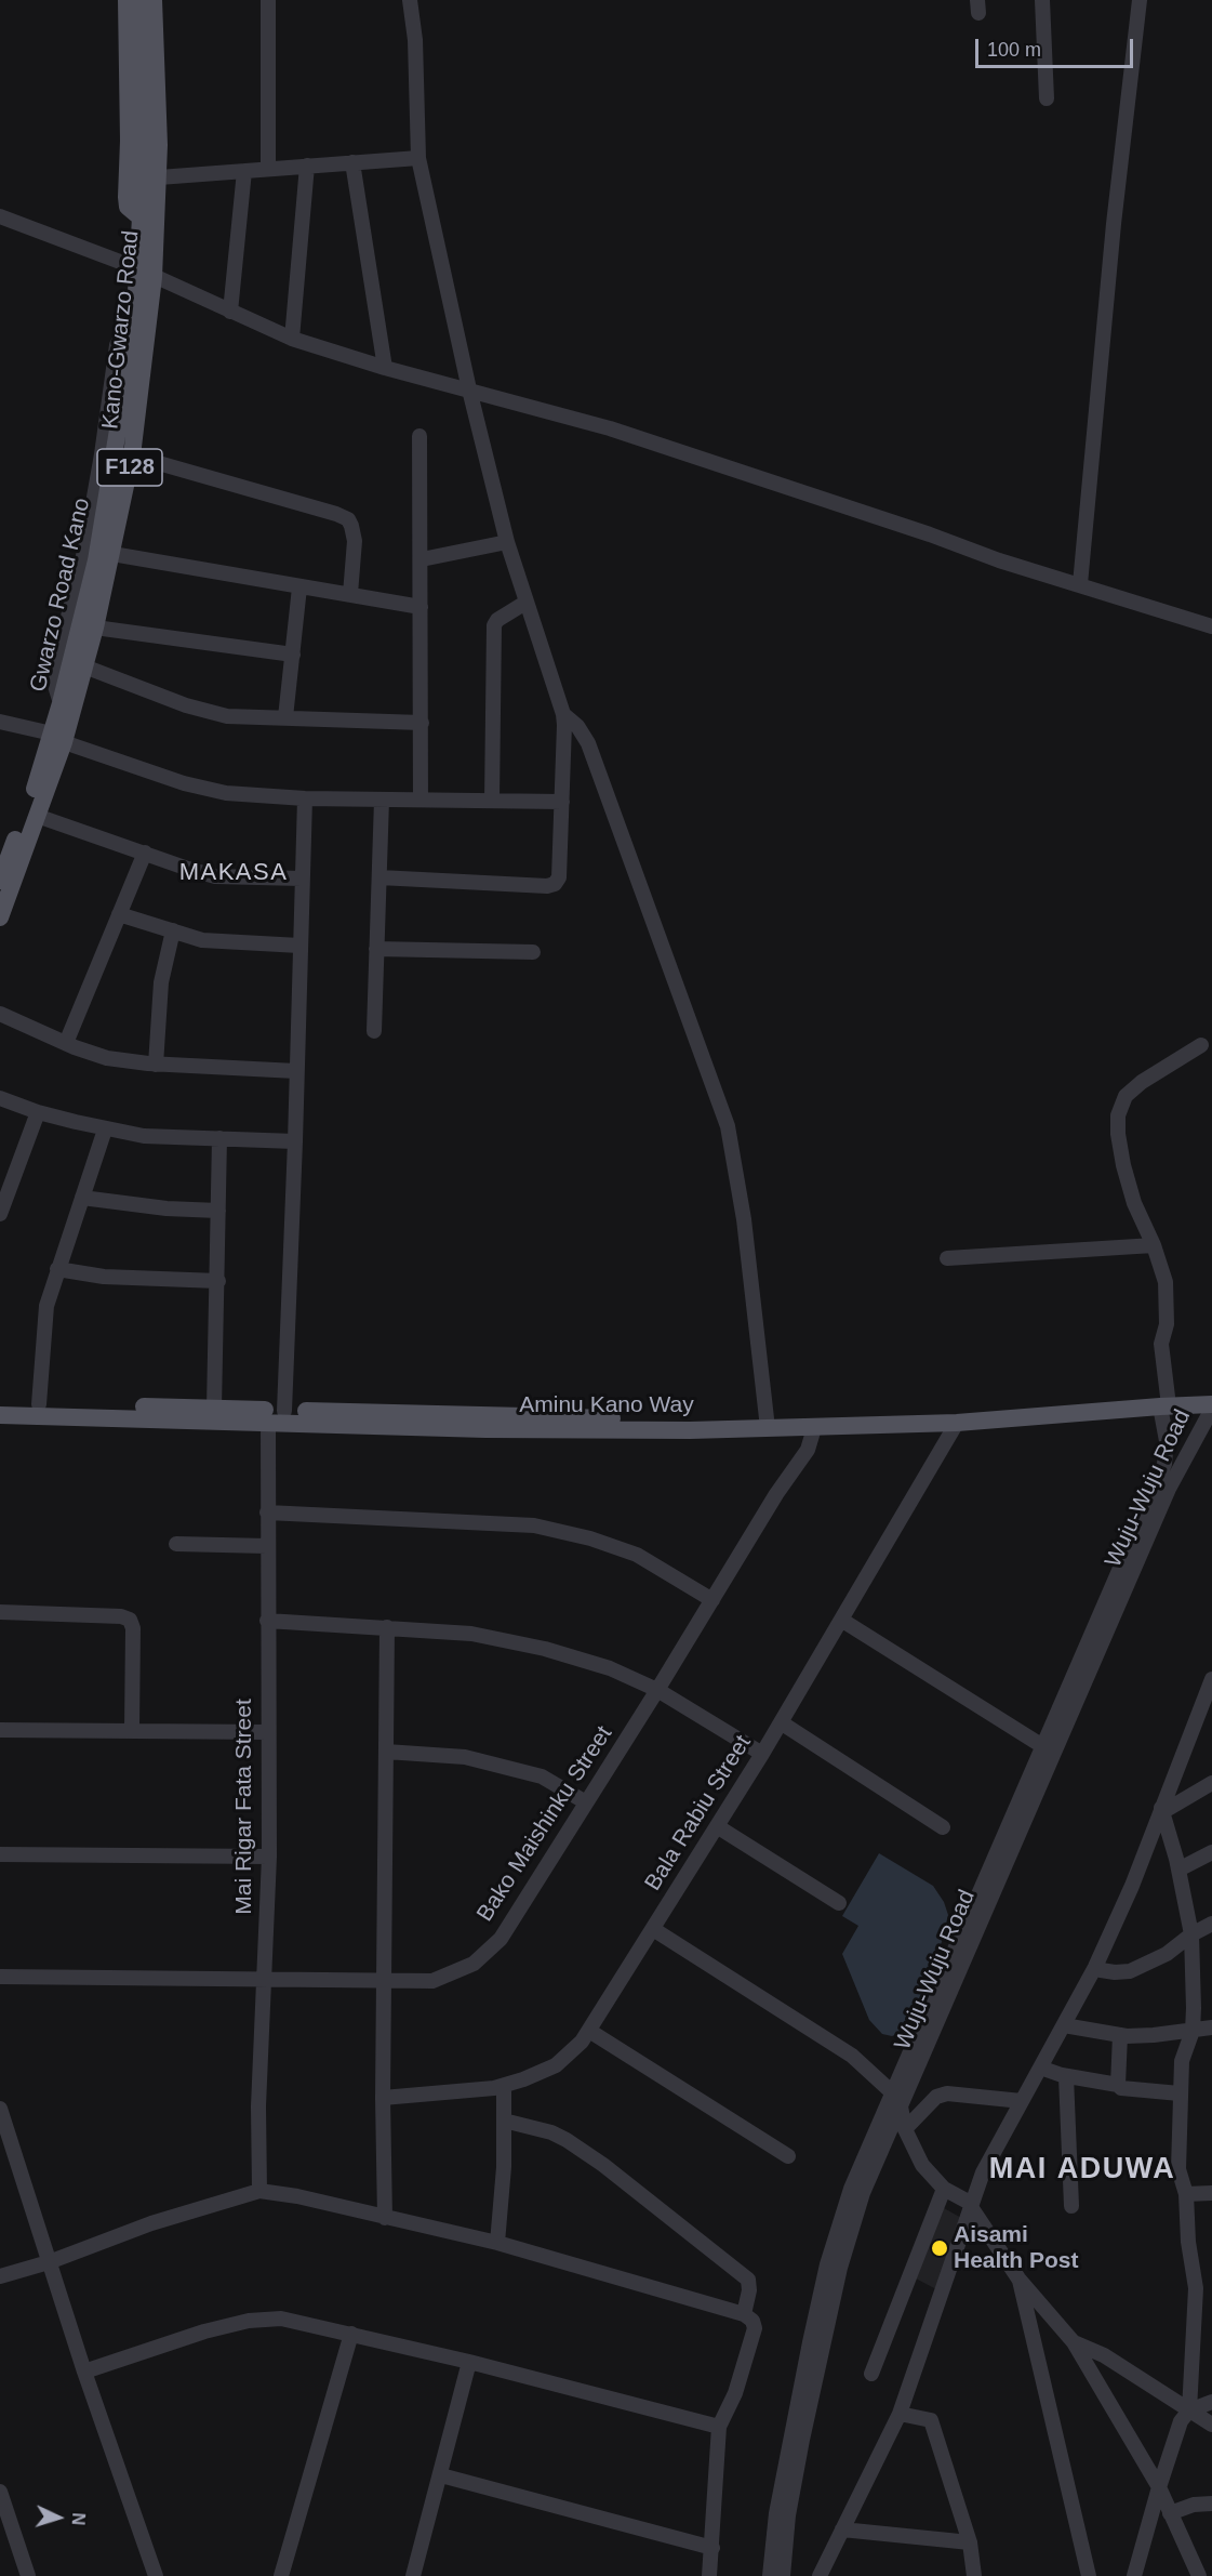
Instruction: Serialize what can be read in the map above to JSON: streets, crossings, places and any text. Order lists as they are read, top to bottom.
{
  "streets": {
    "main road": [
      "Kano-Gwarzo Road",
      "F128",
      "Gwarzo Road Kano",
      "Aminu Kano Way"
    ],
    "street": [
      "Wuju-Wuju Road",
      "Mai Rigar Fata Street",
      "Bala Rabiu Street",
      "Bako Maishinku Street"
    ]
  },
  "crossings": [
    ["Kano-Gwarzo Road", "Gwarzo Road Kano"],
    ["Aminu Kano Way", "Wuju-Wuju Road"],
    ["Aminu Kano Way", "Mai Rigar Fata Street"],
    ["Aminu Kano Way", "Bala Rabiu Street"],
    ["Aminu Kano Way", "Bako Maishinku Street"],
    ["Mai Rigar Fata Street", "Bako Maishinku Street"]
  ],
  "districts": ["MAKASA", "MAI ADUWA"],
  "places": ["Aisami Health Post"],
  "scale_bar": "100 m",
  "north": "right"
}
